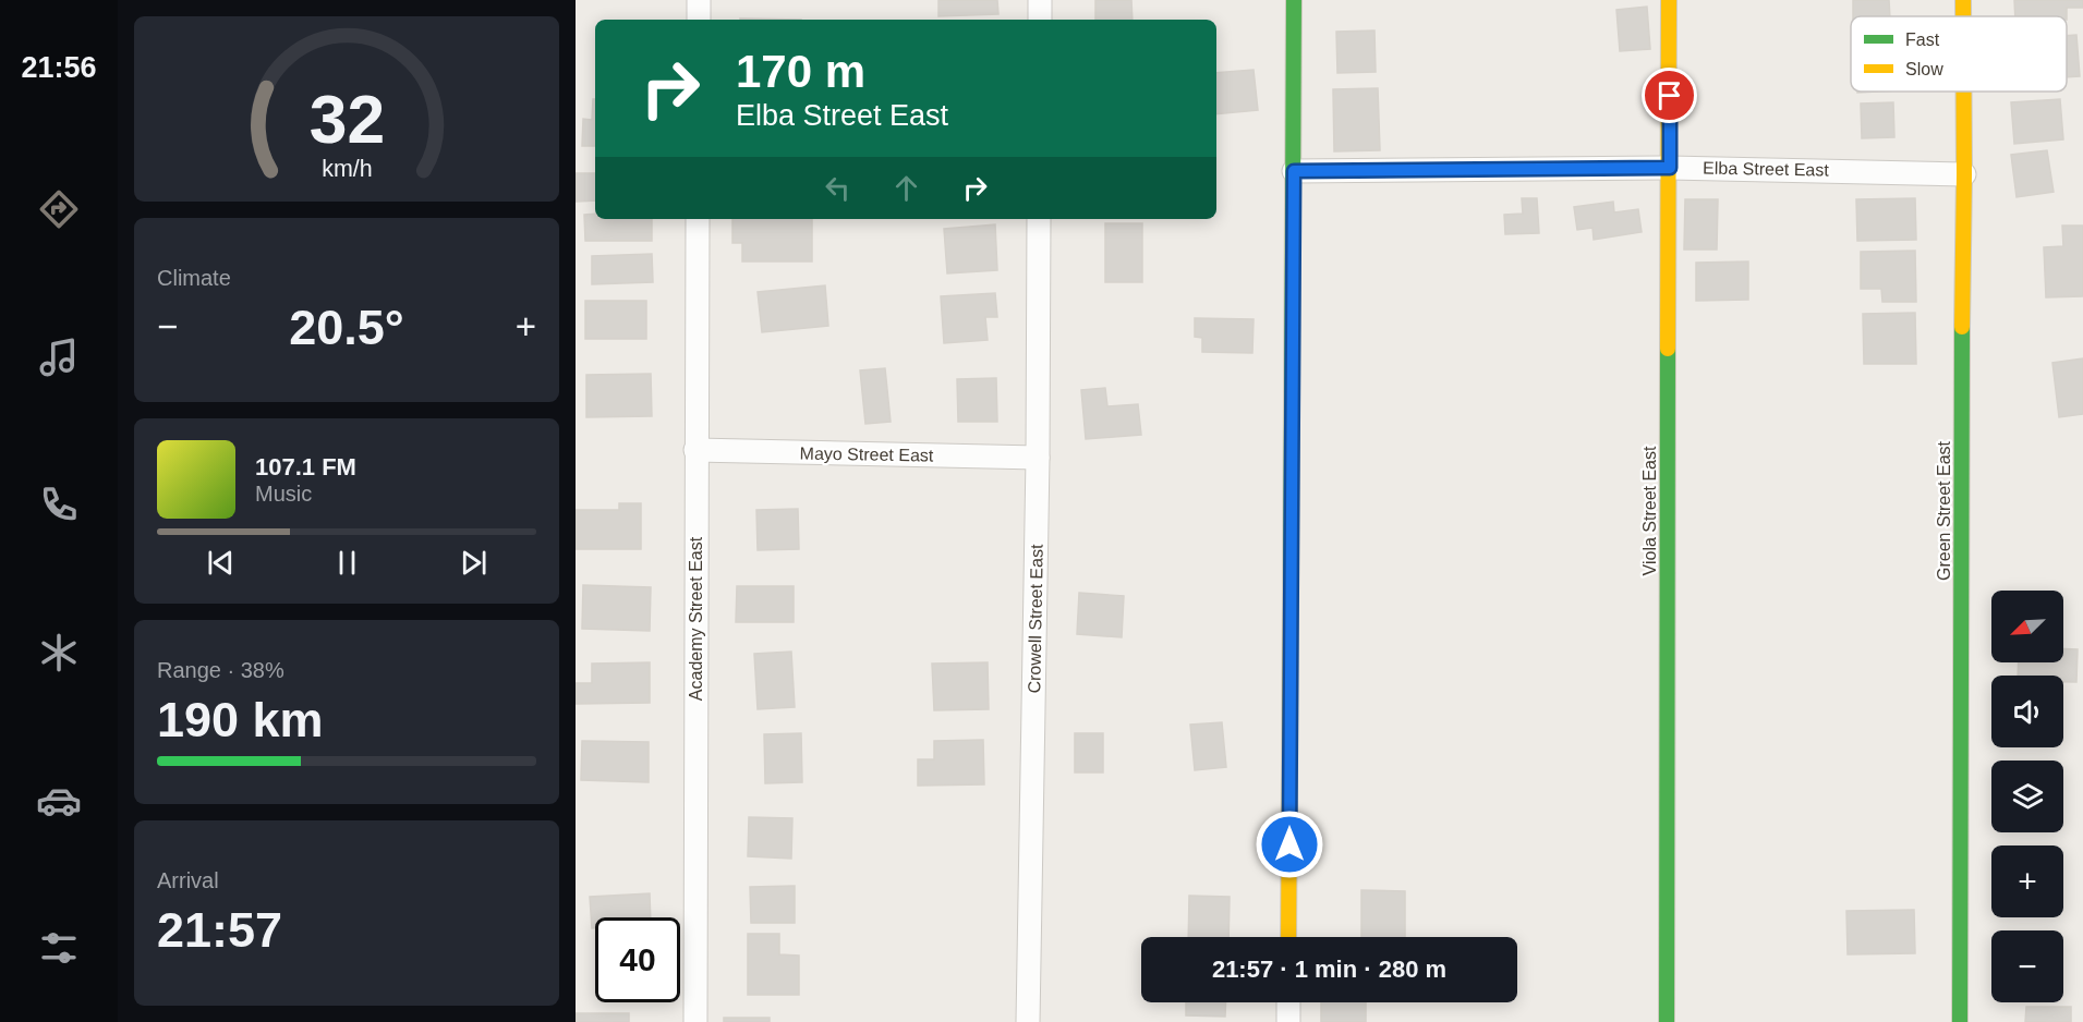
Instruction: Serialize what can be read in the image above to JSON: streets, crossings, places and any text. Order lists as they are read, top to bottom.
{
  "streets": {
    "street": [
      "Elba Street East",
      "Mayo Street East",
      "Viola Street East",
      "Green Street East",
      "Academy Street East",
      "Crowell Street East"
    ]
  },
  "crossings": [
    ["Elba Street East", "Viola Street East"],
    ["Elba Street East", "Green Street East"],
    ["Mayo Street East", "Academy Street East"],
    ["Mayo Street East", "Crowell Street East"]
  ],
  "legend": ["Fast", "Slow"],
  "north": "bottom left",
  "page": {
    "tabs": "21:56",
    "turn": ["170 m", "Elba Street East"],
    "tile": [
      "Climate",
      ["Range · 38%", "190 km"],
      ["Arrival", "21:57"]
    ],
    "heat": ["−", "20.5°", "+"],
    "song": ["107.1 FM", "Music"],
    "map_buttons": ["+", "−"],
    "limit": "40",
    "trip": "21:57 · 1 min · 280 m",
    "gauge": ["32", "km/h"]
  }
}
